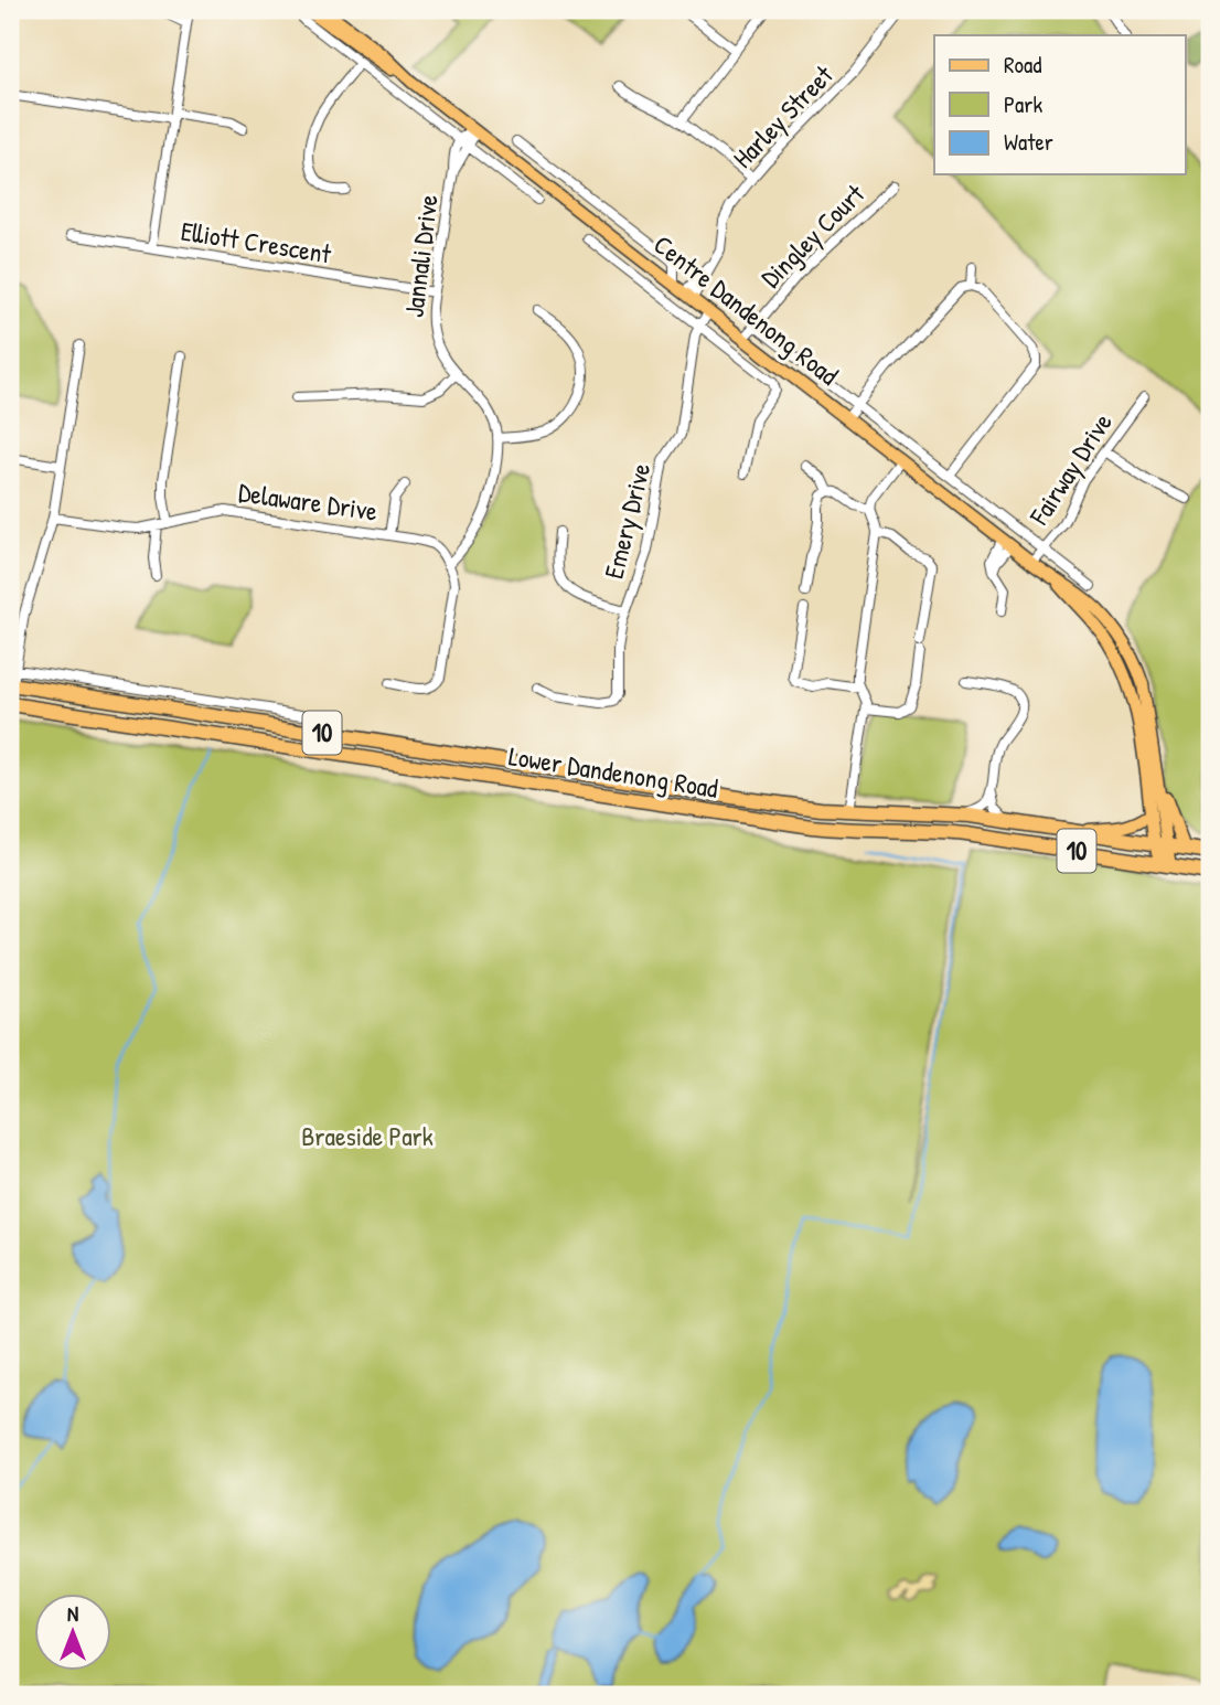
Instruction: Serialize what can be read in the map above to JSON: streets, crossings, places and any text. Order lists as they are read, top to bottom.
{
  "streets": {
    "highway": ["10", "Lower Dandenong Road"],
    "main road": ["Centre Dandenong Road"],
    "street": [
      "Harley Street",
      "Dingley Court",
      "Elliott Crescent",
      "Jannali Drive",
      "Fairway Drive",
      "Delaware Drive",
      "Emery Drive"
    ]
  },
  "crossings": [
    ["Harley Street", "Centre Dandenong Road"],
    ["Dingley Court", "Centre Dandenong Road"],
    ["Elliott Crescent", "Jannali Drive"],
    ["Jannali Drive", "Delaware Drive"],
    ["Centre Dandenong Road", "Fairway Drive"],
    ["Centre Dandenong Road", "Emery Drive"],
    ["Centre Dandenong Road", "Lower Dandenong Road"]
  ],
  "parks": ["Braeside Park"],
  "legend": ["Road", "Park", "Water"],
  "north": "top"
}
